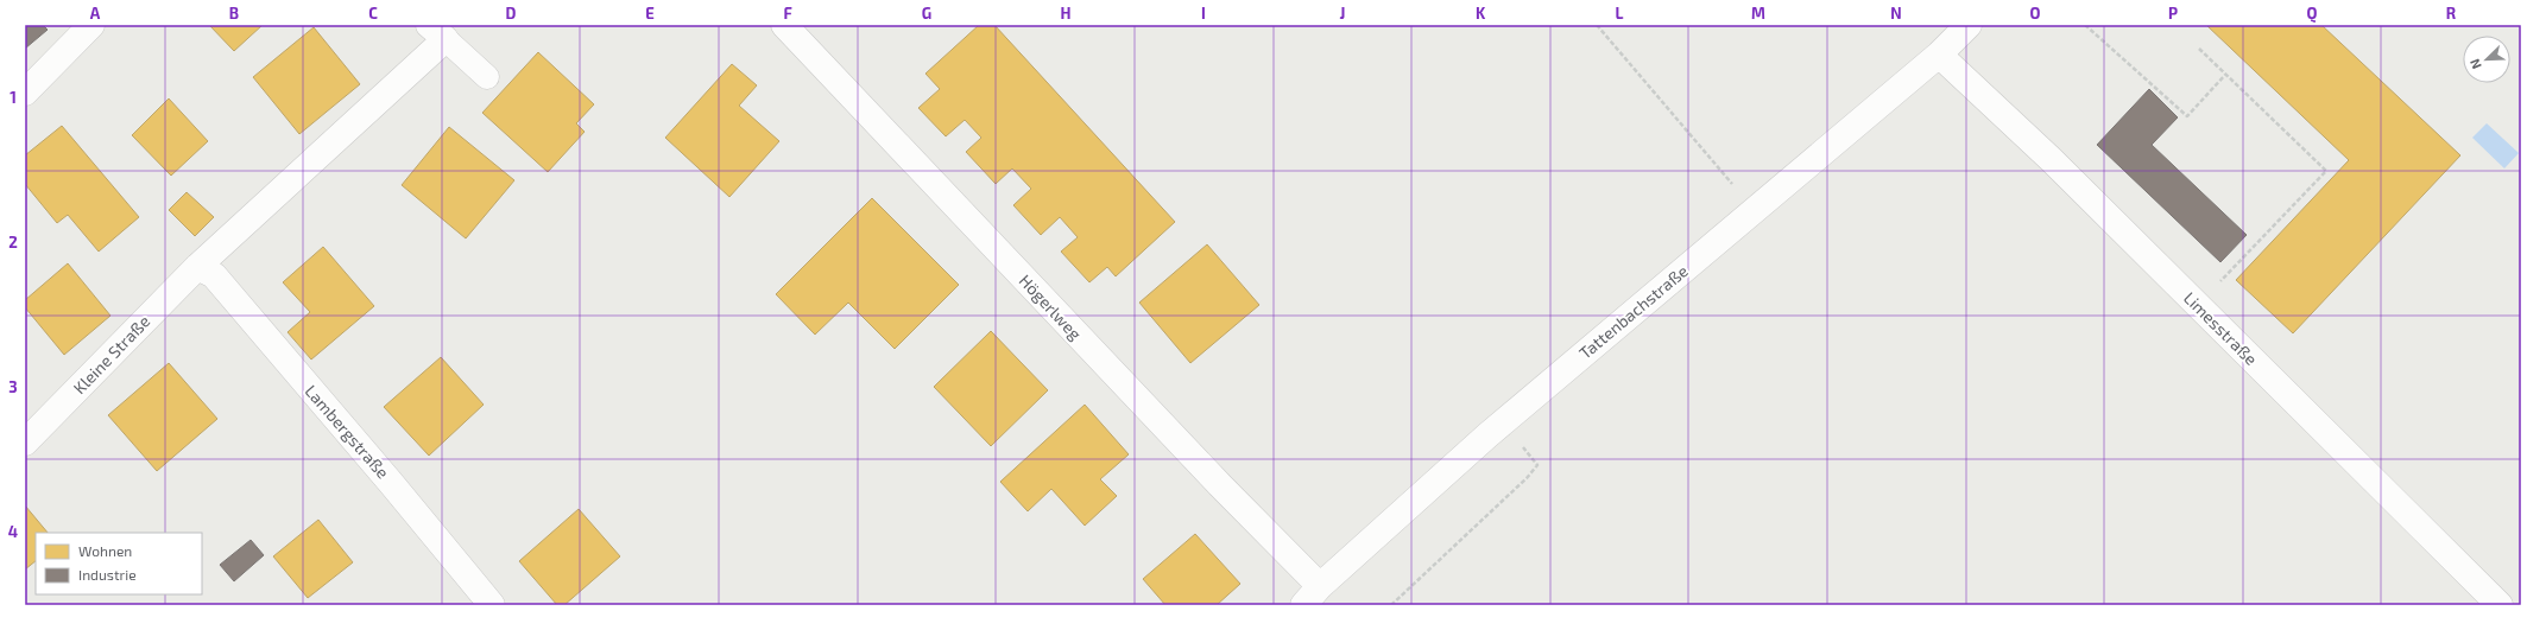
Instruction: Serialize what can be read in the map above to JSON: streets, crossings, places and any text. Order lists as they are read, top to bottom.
{
  "streets": {
    "street": [
      "Högerlweg",
      "Tattenbachstraße",
      "Limesstraße",
      "Kleine Straße",
      "Lambergstraße"
    ]
  },
  "crossings": [
    ["Högerlweg", "Tattenbachstraße"],
    ["Tattenbachstraße", "Limesstraße"],
    ["Kleine Straße", "Lambergstraße"]
  ],
  "legend": ["Wohnen", "Industrie"],
  "north": "bottom left",
  "grid": {
    "columns": [
      "A",
      "B",
      "C",
      "D",
      "E",
      "F",
      "G",
      "H",
      "I",
      "J",
      "K",
      "L",
      "M",
      "N",
      "O",
      "P",
      "Q",
      "R"
    ],
    "rows": [
      "1",
      "2",
      "3",
      "4"
    ]
  }
}
